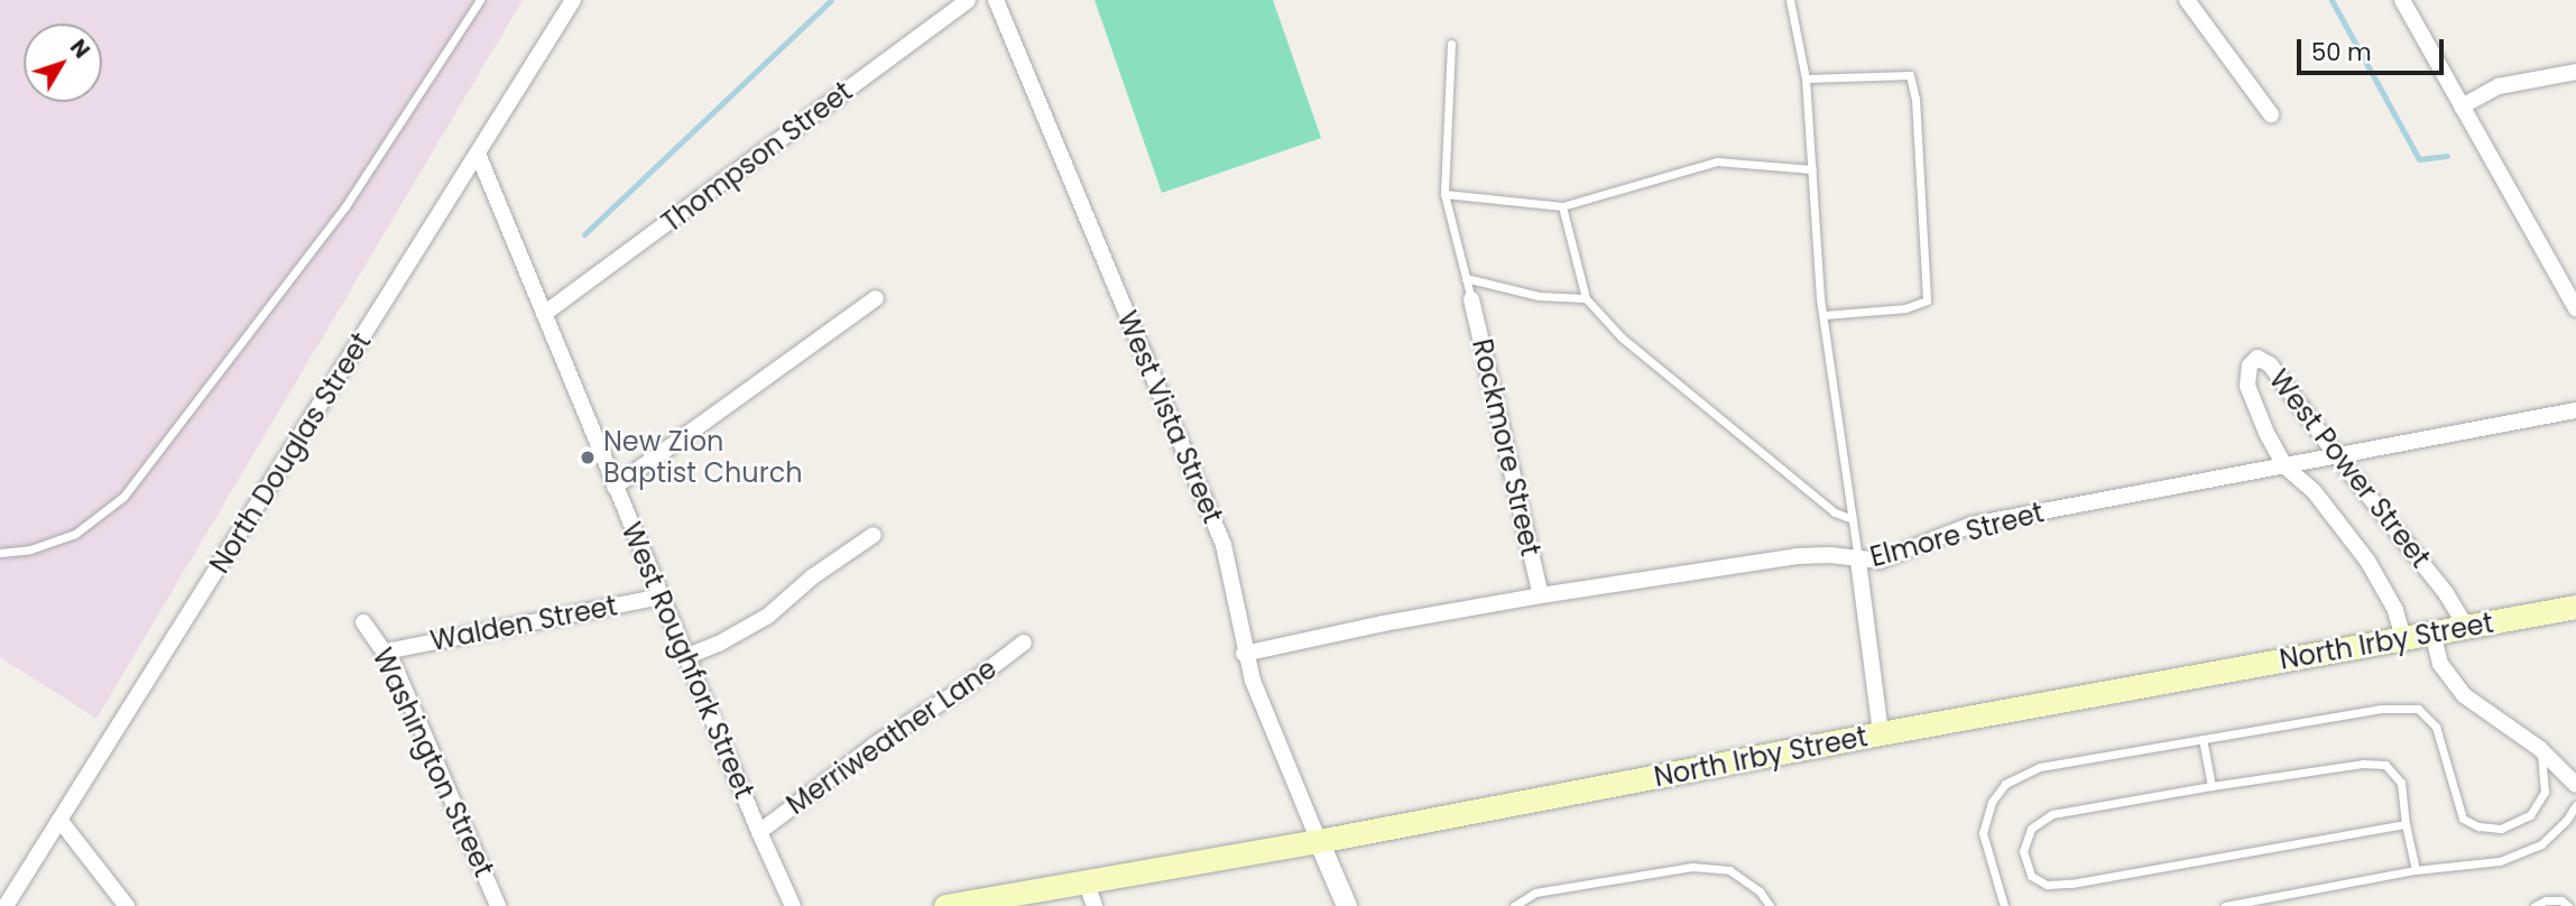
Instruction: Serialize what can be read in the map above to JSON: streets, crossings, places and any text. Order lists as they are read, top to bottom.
{
  "streets": {
    "main road": ["North Irby Street"],
    "street": [
      "Thompson Street",
      "West Vista Street",
      "Rockmore Street",
      "North Douglas Street",
      "West Power Street",
      "Elmore Street",
      "Walden Street",
      "West Roughfork Street",
      "Merriweather Lane",
      "Washington Street"
    ]
  },
  "crossings": [
    ["Thompson Street", "West Roughfork Street"],
    ["West Vista Street", "Elmore Street"],
    ["West Vista Street", "North Irby Street"],
    ["Rockmore Street", "Elmore Street"],
    ["North Douglas Street", "West Roughfork Street"],
    ["West Power Street", "Elmore Street"],
    ["West Power Street", "North Irby Street"],
    ["Walden Street", "West Roughfork Street"],
    ["Walden Street", "Washington Street"],
    ["West Roughfork Street", "Merriweather Lane"]
  ],
  "places": ["New Zion Baptist Church"],
  "scale_bar": "50 m",
  "north": "top right"
}
